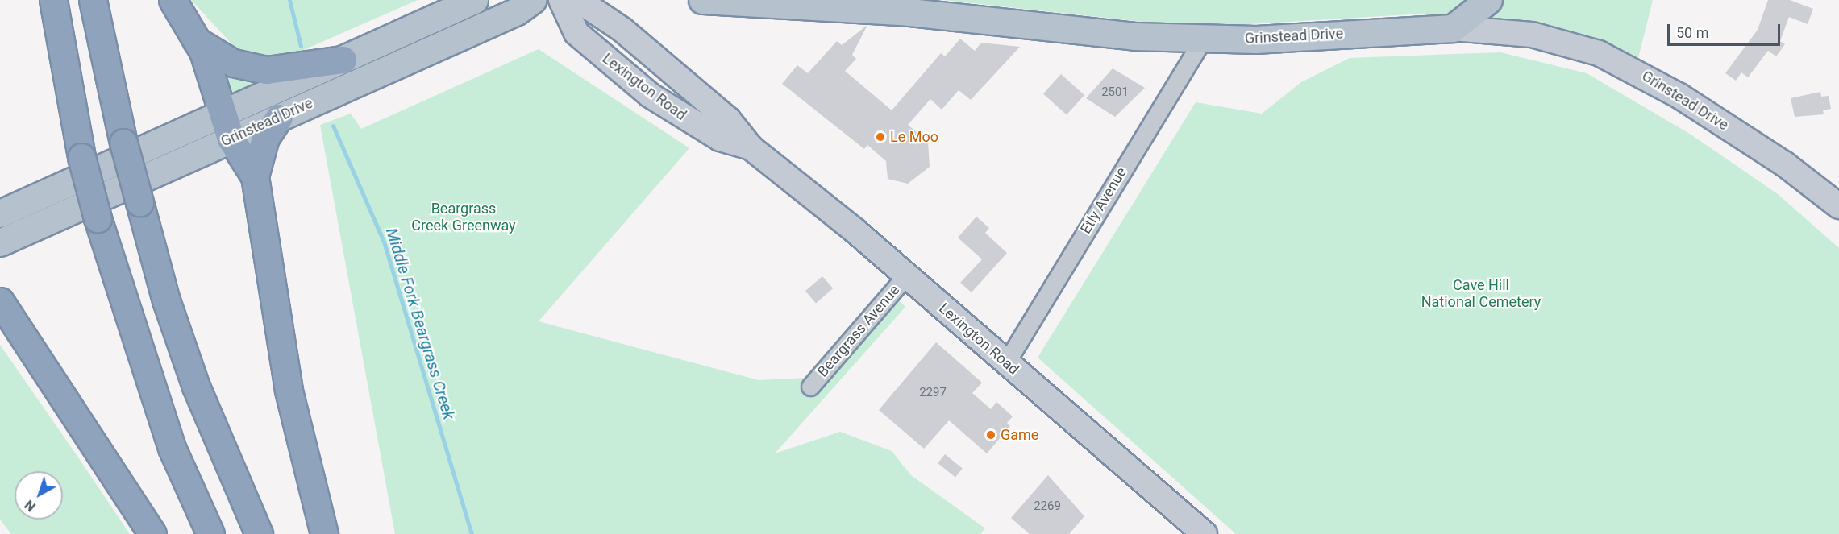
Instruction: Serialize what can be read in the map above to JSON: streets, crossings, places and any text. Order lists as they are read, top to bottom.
{
  "streets": {
    "main road": ["Grinstead Drive", "Lexington Road"],
    "street": ["Etly Avenue", "Beargrass Avenue"]
  },
  "crossings": [
    ["Grinstead Drive", "Etly Avenue"],
    ["Lexington Road", "Etly Avenue"],
    ["Lexington Road", "Beargrass Avenue"]
  ],
  "water": ["Middle Fork Beargrass Creek"],
  "parks": ["Beargrass Creek Greenway", "Cave Hill National Cemetery"],
  "places": ["Le Moo", "Game"],
  "house_numbers": ["2501", "2297", "2269"],
  "scale_bar": "50 m",
  "north": "bottom left"
}
